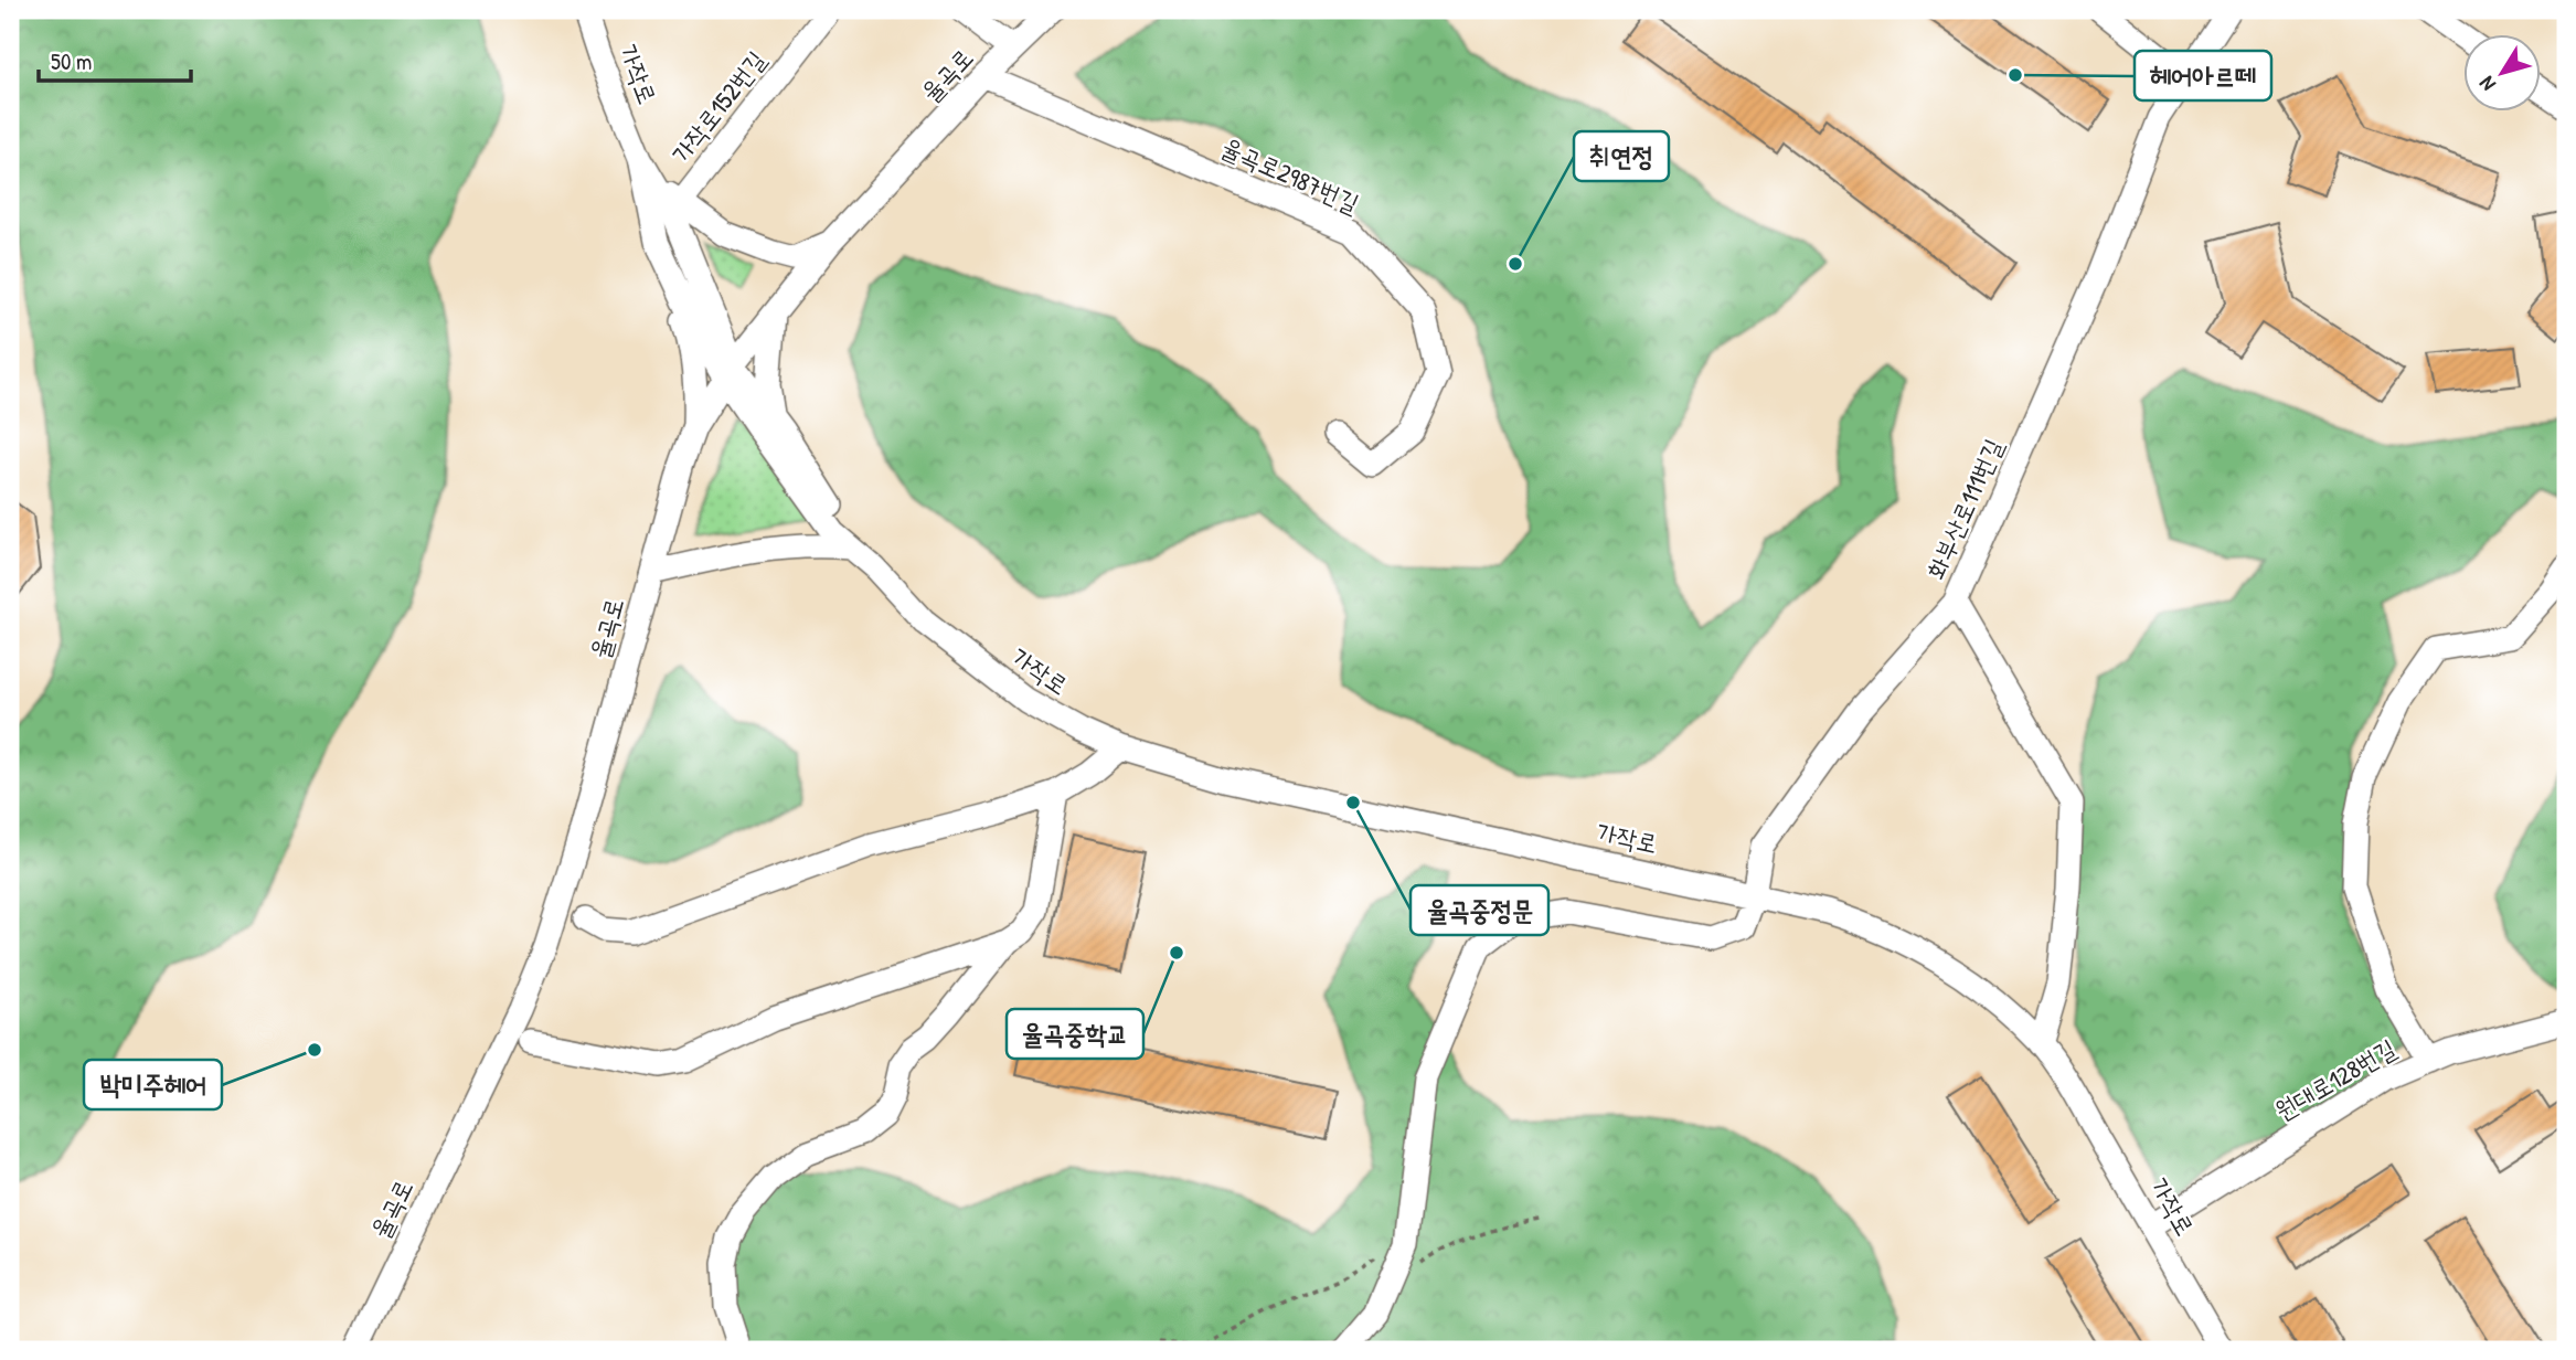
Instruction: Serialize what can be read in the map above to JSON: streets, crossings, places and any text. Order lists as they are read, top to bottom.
{
  "streets": {
    "street": [
      "가작로",
      "율곡로",
      "가작로152번길",
      "율곡로2987번길",
      "화부산로111번길",
      "원대로128번길"
    ]
  },
  "crossings": [
    ["가작로", "율곡로"],
    ["가작로", "화부산로111번길"],
    ["가작로", "원대로128번길"],
    ["율곡로", "율곡로2987번길"]
  ],
  "places": [
    "헤어아르떼",
    "취연정",
    "율곡중정문",
    "율곡중학교",
    "박미주헤어"
  ],
  "scale_bar": "50 m",
  "north": "bottom left"
}
